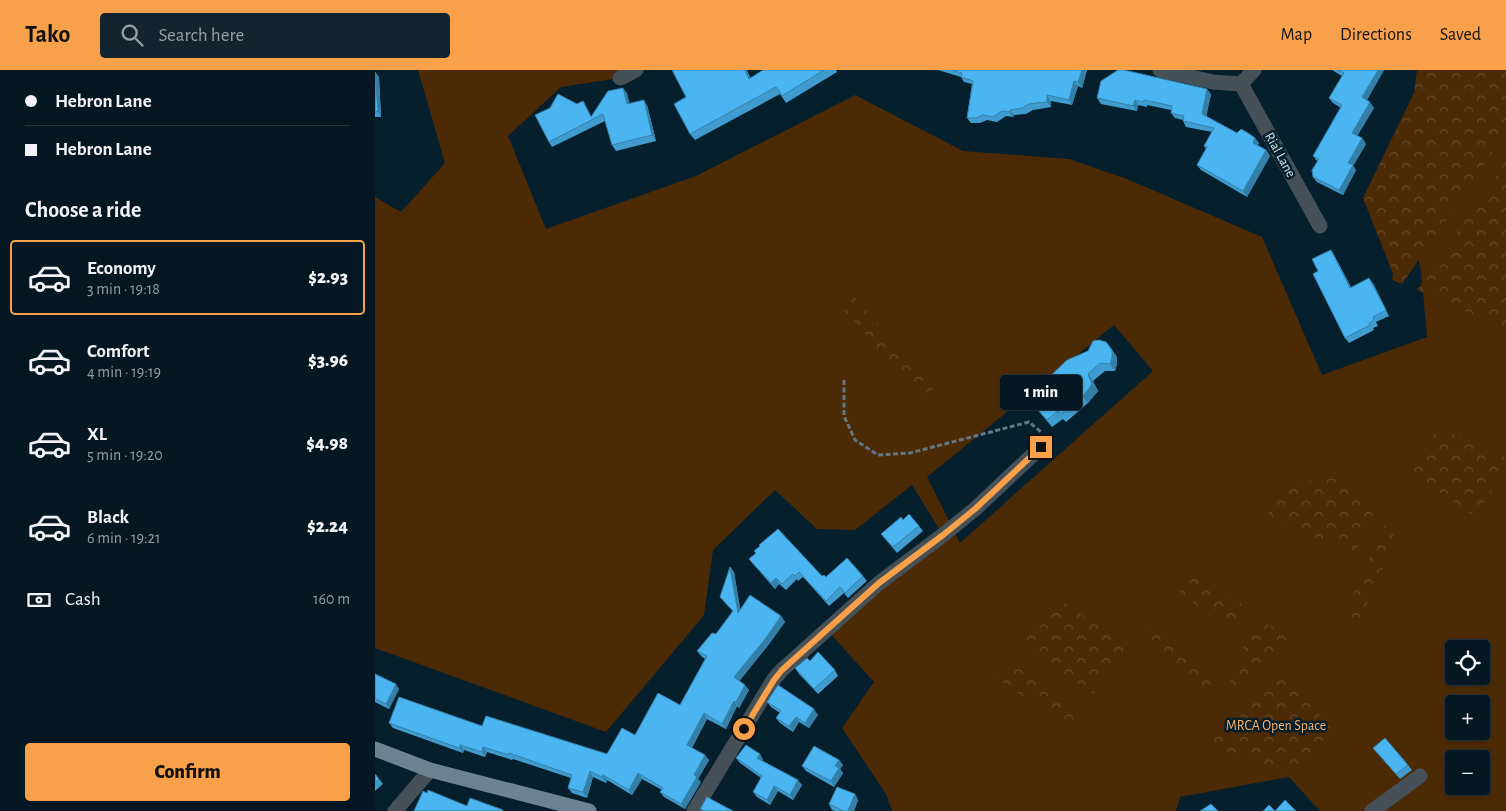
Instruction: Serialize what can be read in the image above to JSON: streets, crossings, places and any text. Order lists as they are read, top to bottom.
{
  "streets": {
    "street": ["Rial Lane"]
  },
  "parks": ["MRCA Open Space"],
  "page": {
    "header": "Tako",
    "search": "Search here",
    "nav": ["Map", "Directions", "Saved"],
    "banner": ["Hebron Lane", "Hebron Lane"],
    "heading": "Choose a ride",
    "list": [
      {
        "name": "Economy",
        "note": "3 min · 19:18",
        "value": "$2.93"
      },
      {
        "name": "Comfort",
        "note": "4 min · 19:19",
        "value": "$3.96"
      },
      {
        "name": "XL",
        "note": "5 min · 19:20",
        "value": "$4.98"
      },
      {
        "name": "Black",
        "note": "6 min · 19:21",
        "value": "$2.24"
      }
    ],
    "bubble": "1 min",
    "pay": ["Cash", "160 m"],
    "map_buttons": ["+", "−"],
    "buttons": "Confirm"
  }
}
